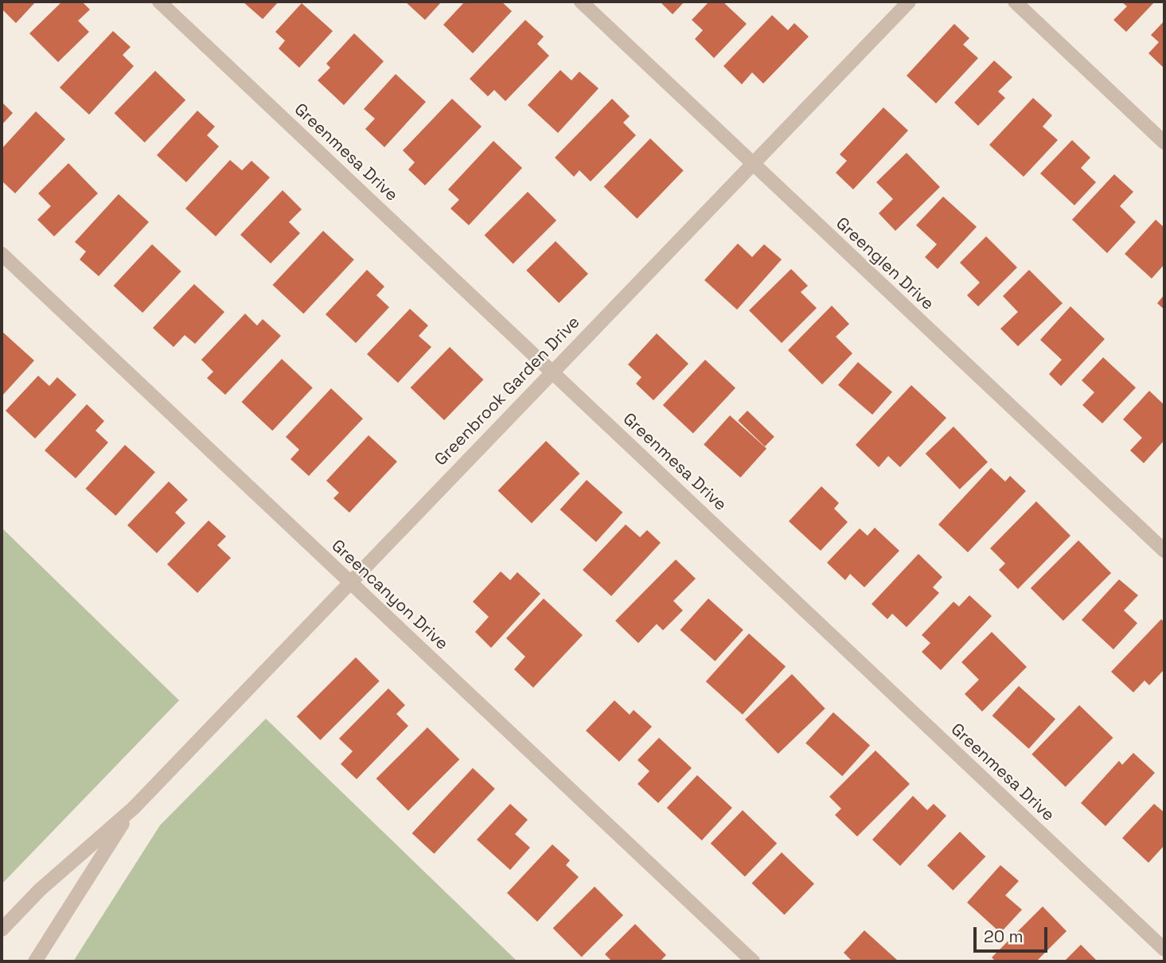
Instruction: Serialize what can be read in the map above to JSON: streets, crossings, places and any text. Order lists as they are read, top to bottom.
{
  "streets": {
    "street": [
      "Greenmesa Drive",
      "Greenglen Drive",
      "Greenbrook Garden Drive",
      "Greencanyon Drive"
    ]
  },
  "crossings": [
    ["Greenmesa Drive", "Greenbrook Garden Drive"],
    ["Greenglen Drive", "Greenbrook Garden Drive"],
    ["Greenbrook Garden Drive", "Greencanyon Drive"]
  ],
  "scale_bar": "20 m"
}
